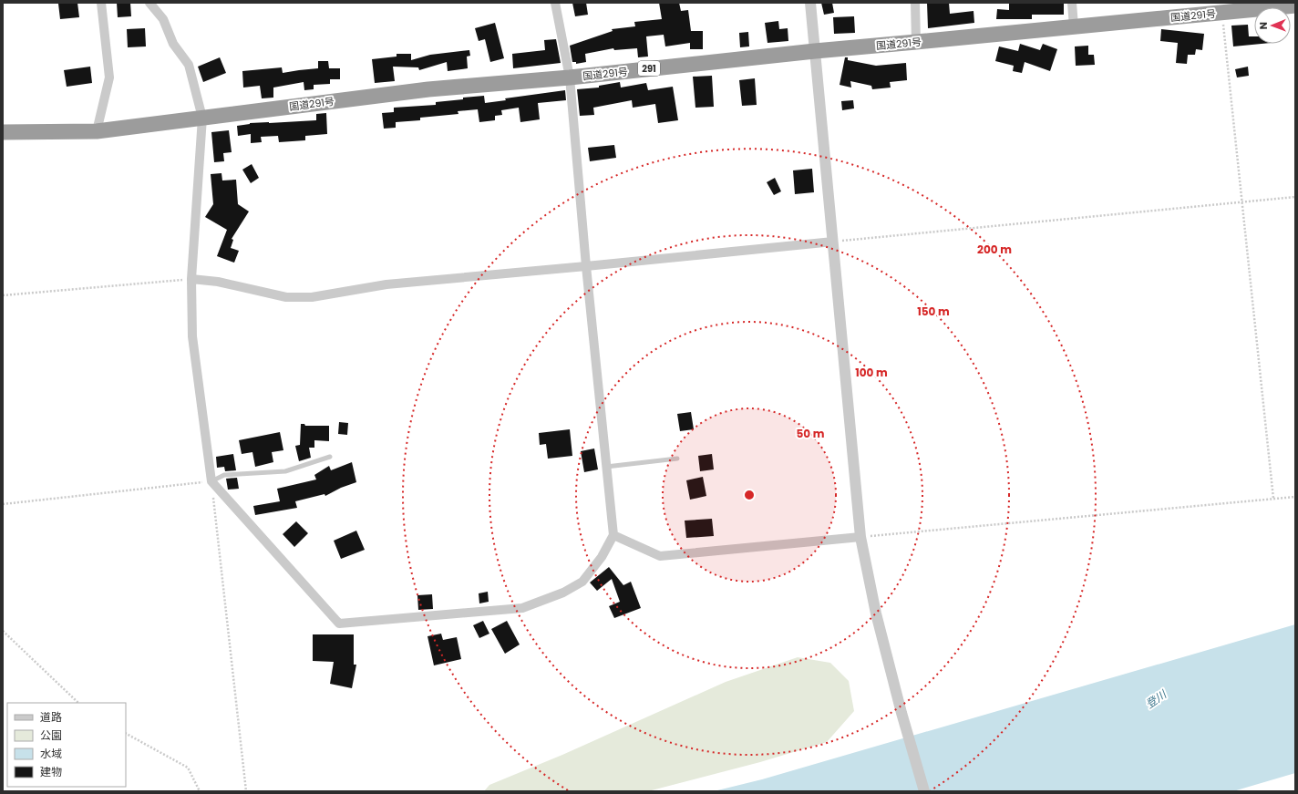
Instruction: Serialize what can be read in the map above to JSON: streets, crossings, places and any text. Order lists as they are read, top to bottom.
{
  "streets": {
    "highway": ["国道291号", "291"]
  },
  "water": ["登川"],
  "legend": [
    "道路",
    "公園",
    "水域",
    "建物"
  ],
  "north": "left",
  "rings": [
    "200 m",
    "150 m",
    "100 m",
    "50 m"
  ]
}
